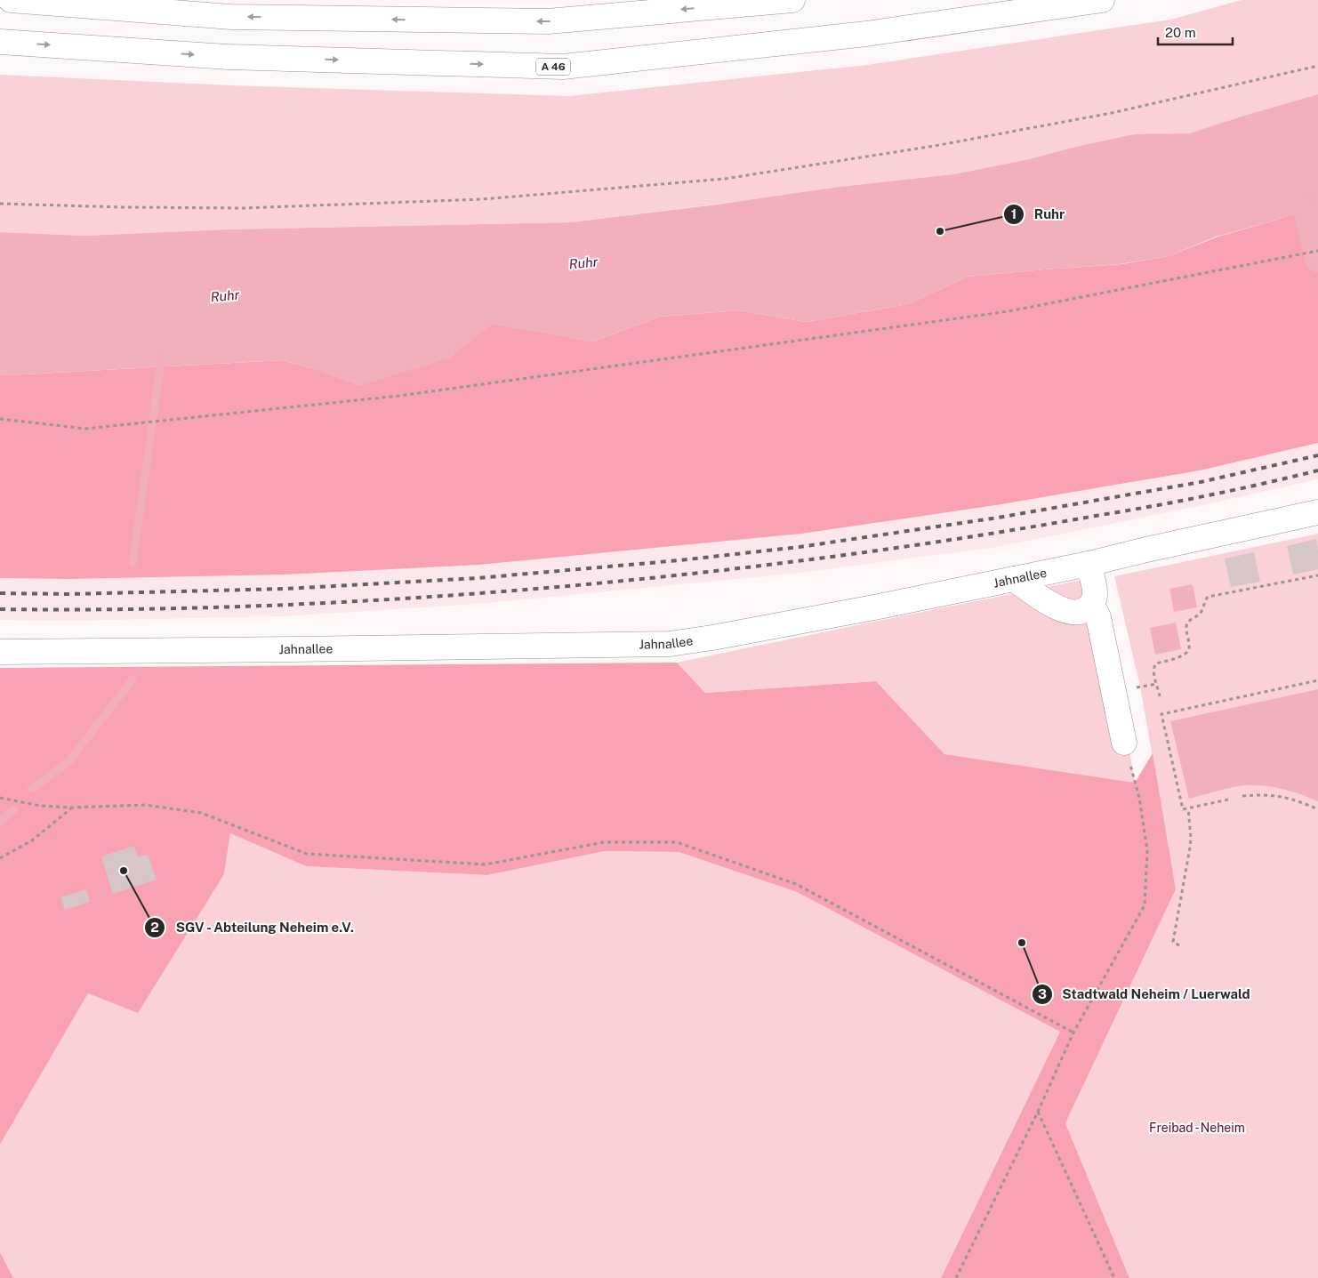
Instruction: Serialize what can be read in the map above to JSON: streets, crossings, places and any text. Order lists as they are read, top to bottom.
{
  "streets": {
    "main road": ["A 46", "Jahnallee"]
  },
  "water": ["Ruhr"],
  "parks": ["Freibad - Neheim"],
  "places": ["Ruhr", "SGV - Abteilung Neheim e.V.", "Stadtwald Neheim / Luerwald"],
  "scale_bar": "20 m"
}
